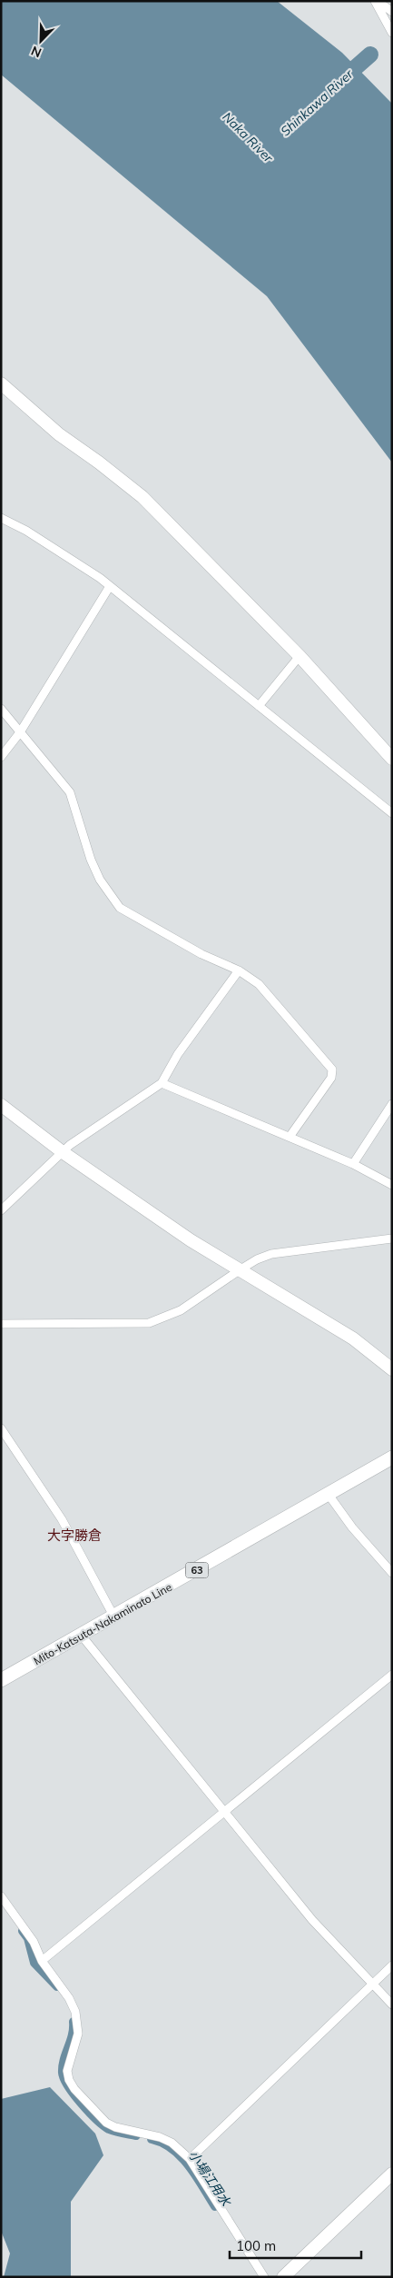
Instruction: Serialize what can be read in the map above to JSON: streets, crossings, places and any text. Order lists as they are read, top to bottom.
{
  "streets": {
    "main road": ["63", "Mito-Katsuta-Nakaminato Line"]
  },
  "districts": ["大字勝倉"],
  "water": ["Shinkawa River", "Naka River", "小場江用水"],
  "scale_bar": "100 m",
  "north": "bottom left"
}
